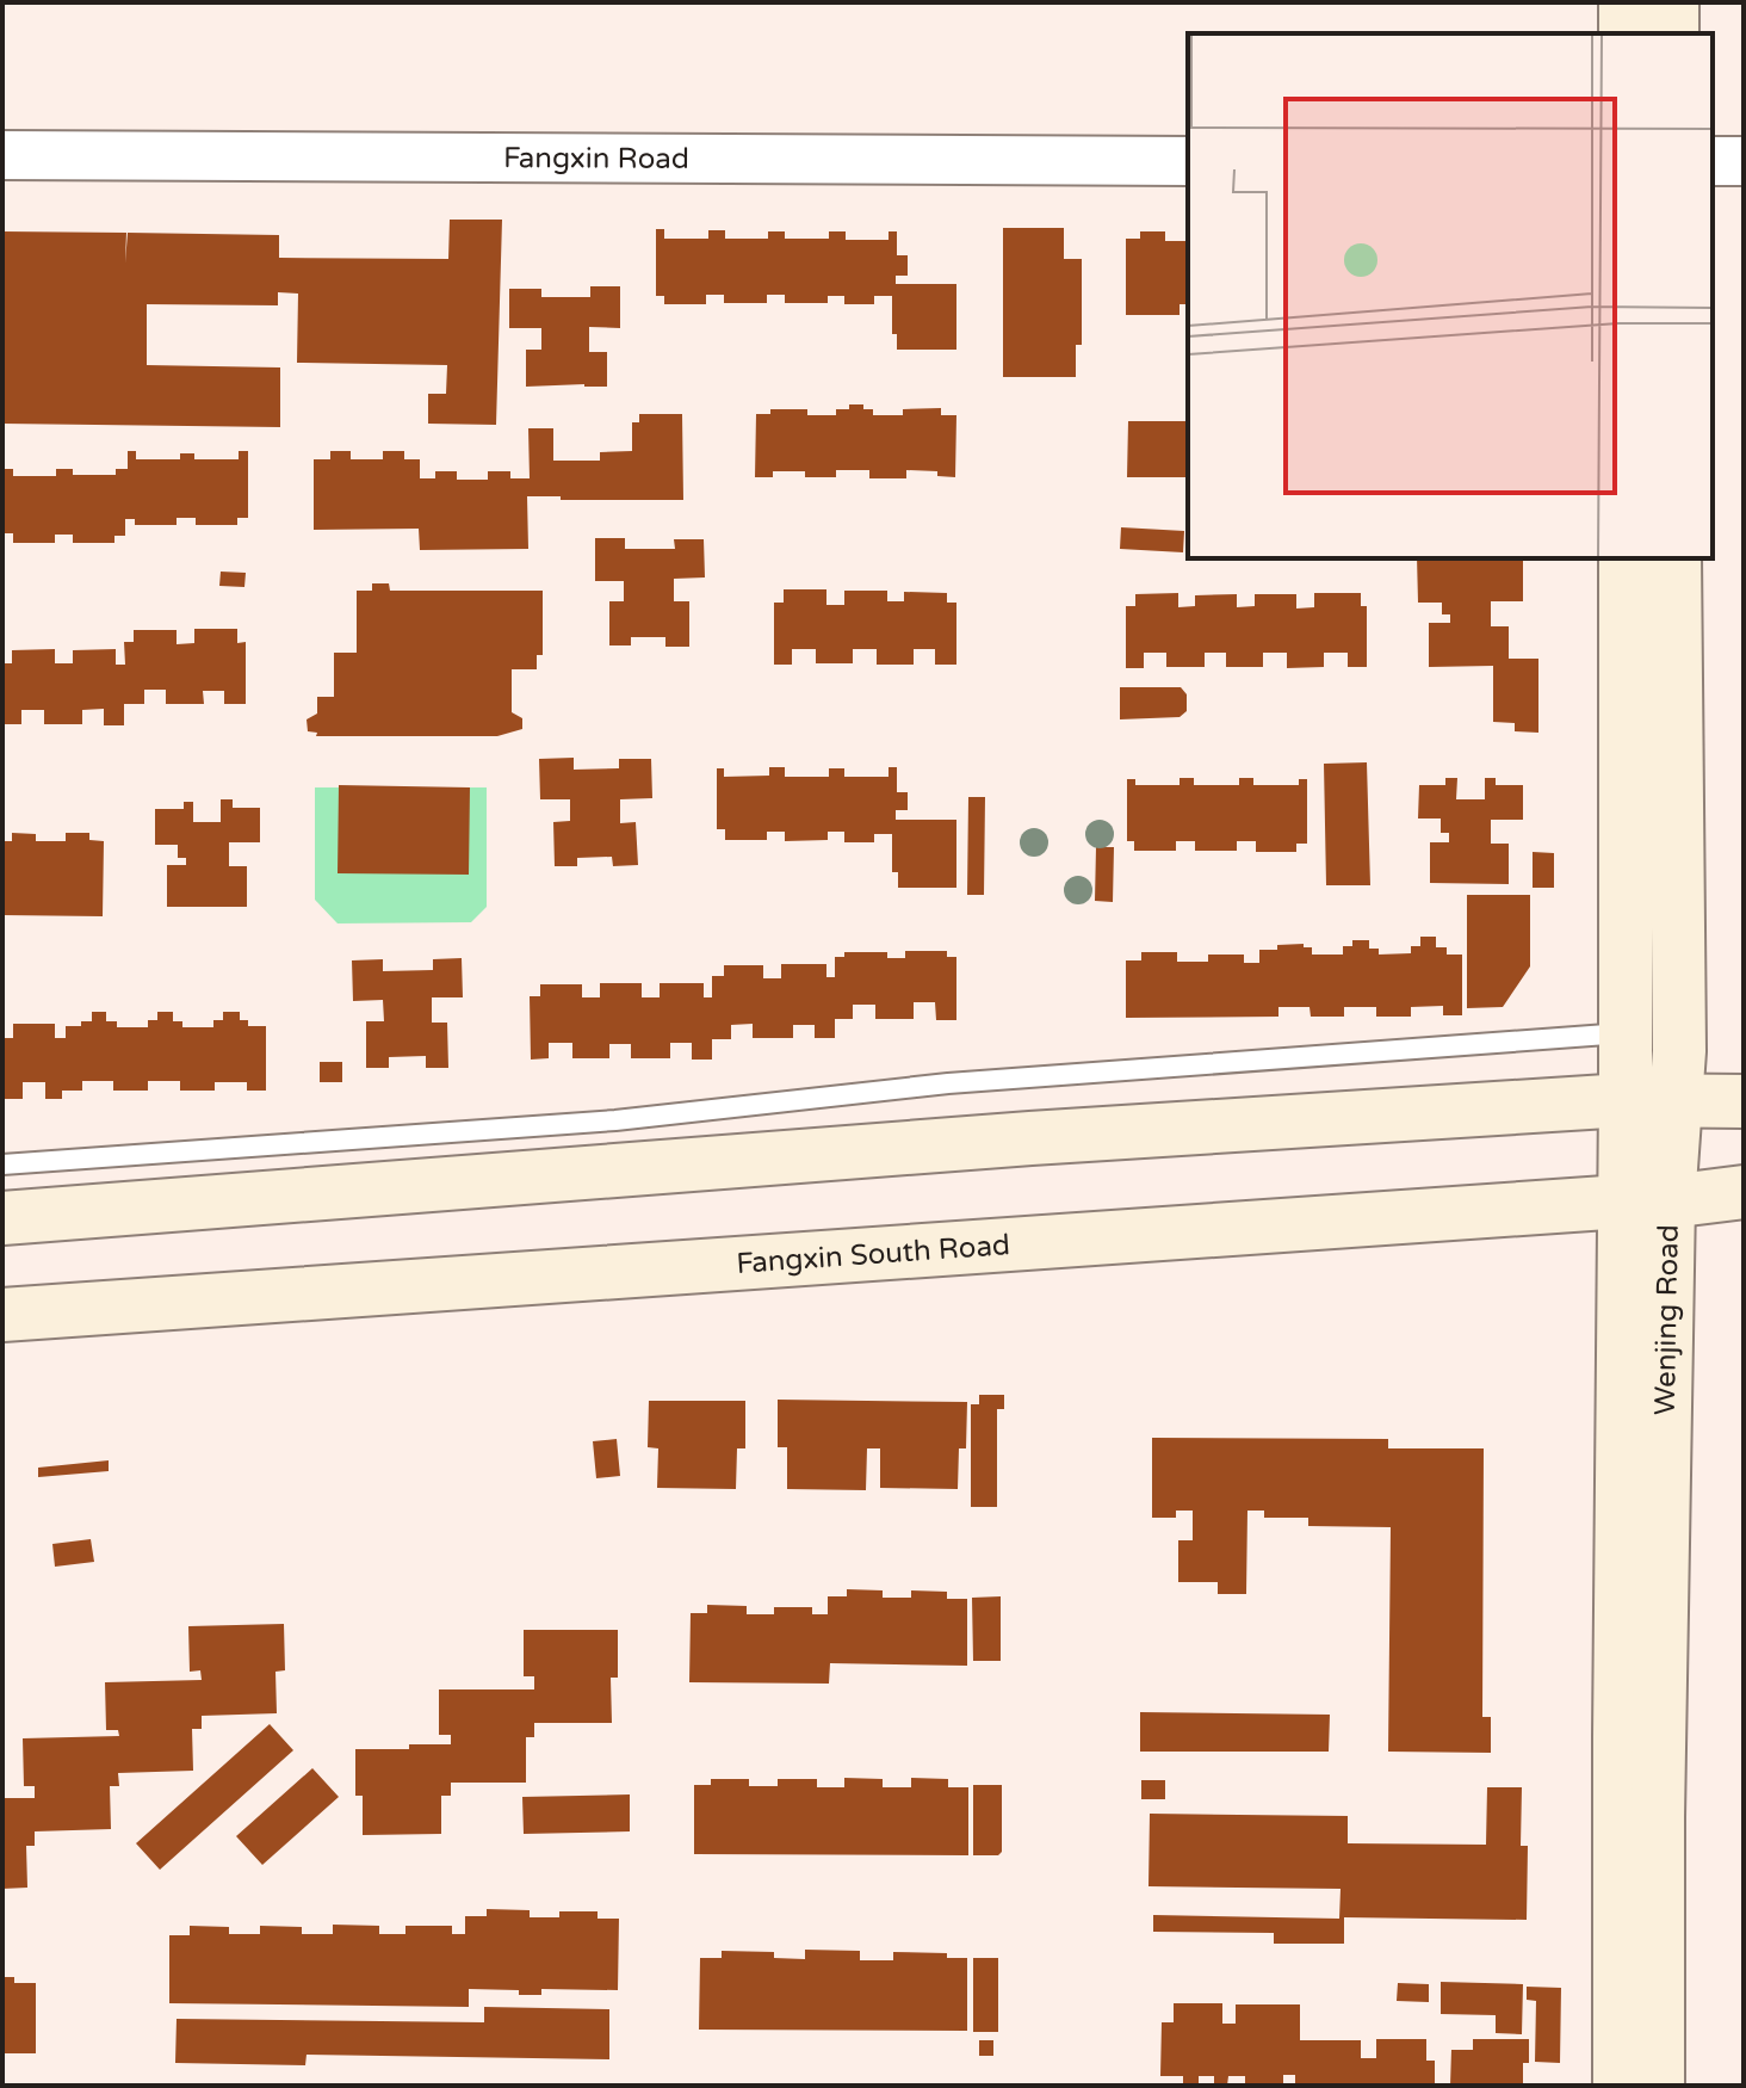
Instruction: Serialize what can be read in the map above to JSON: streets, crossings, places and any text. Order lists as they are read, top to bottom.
{
  "streets": {
    "main road": ["Fangxin South Road", "Wenjing Road"],
    "street": ["Fangxin Road"]
  },
  "crossings": [
    ["Fangxin South Road", "Wenjing Road"]
  ]
}
